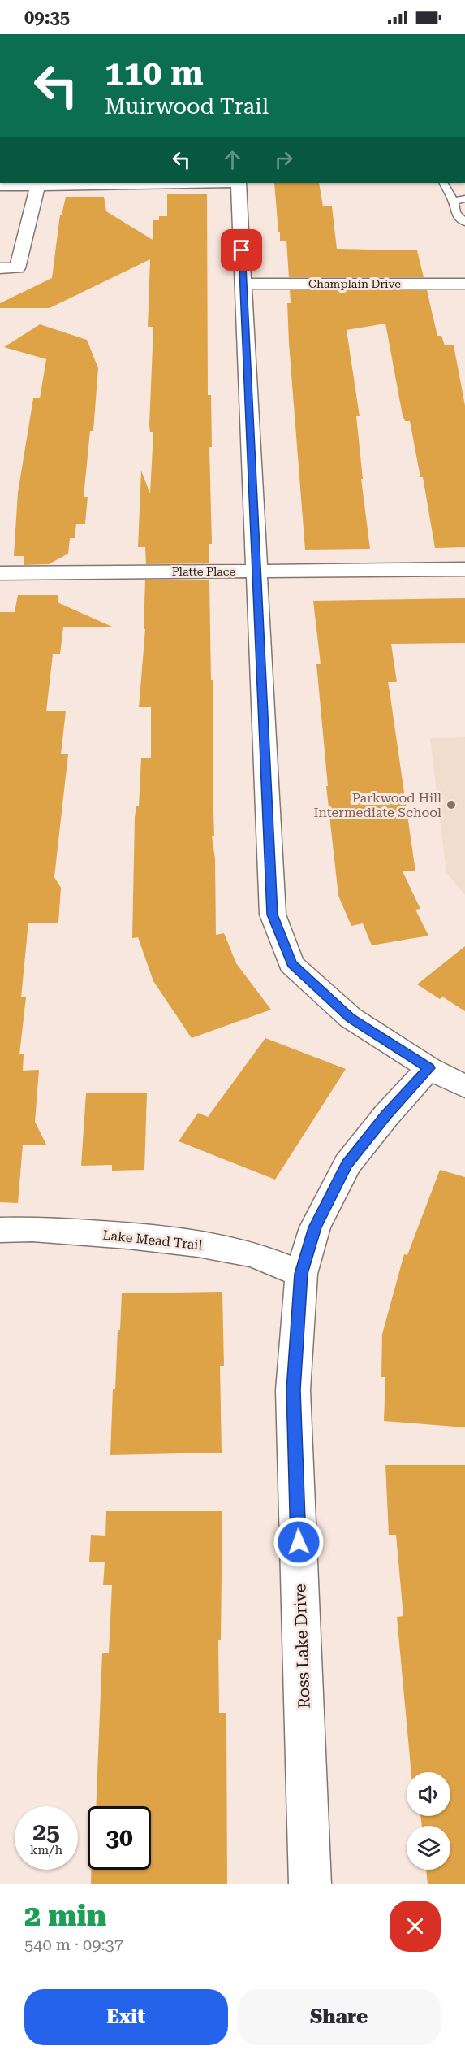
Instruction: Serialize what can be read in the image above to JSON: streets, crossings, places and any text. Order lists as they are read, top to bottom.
{
  "streets": {
    "street": [
      "Champlain Drive",
      "Platte Place",
      "Lake Mead Trail",
      "Ross Lake Drive"
    ]
  },
  "crossings": [
    ["Lake Mead Trail", "Ross Lake Drive"]
  ],
  "places": ["Parkwood Hill Intermediate School"],
  "page": {
    "status": "09:35",
    "turn": ["110 m", "Muirwood Trail"],
    "speed": "25 km/h",
    "limit": "30",
    "heading": ["2 min", "540 m · 09:37"],
    "buttons": ["Exit", "Share"]
  }
}
